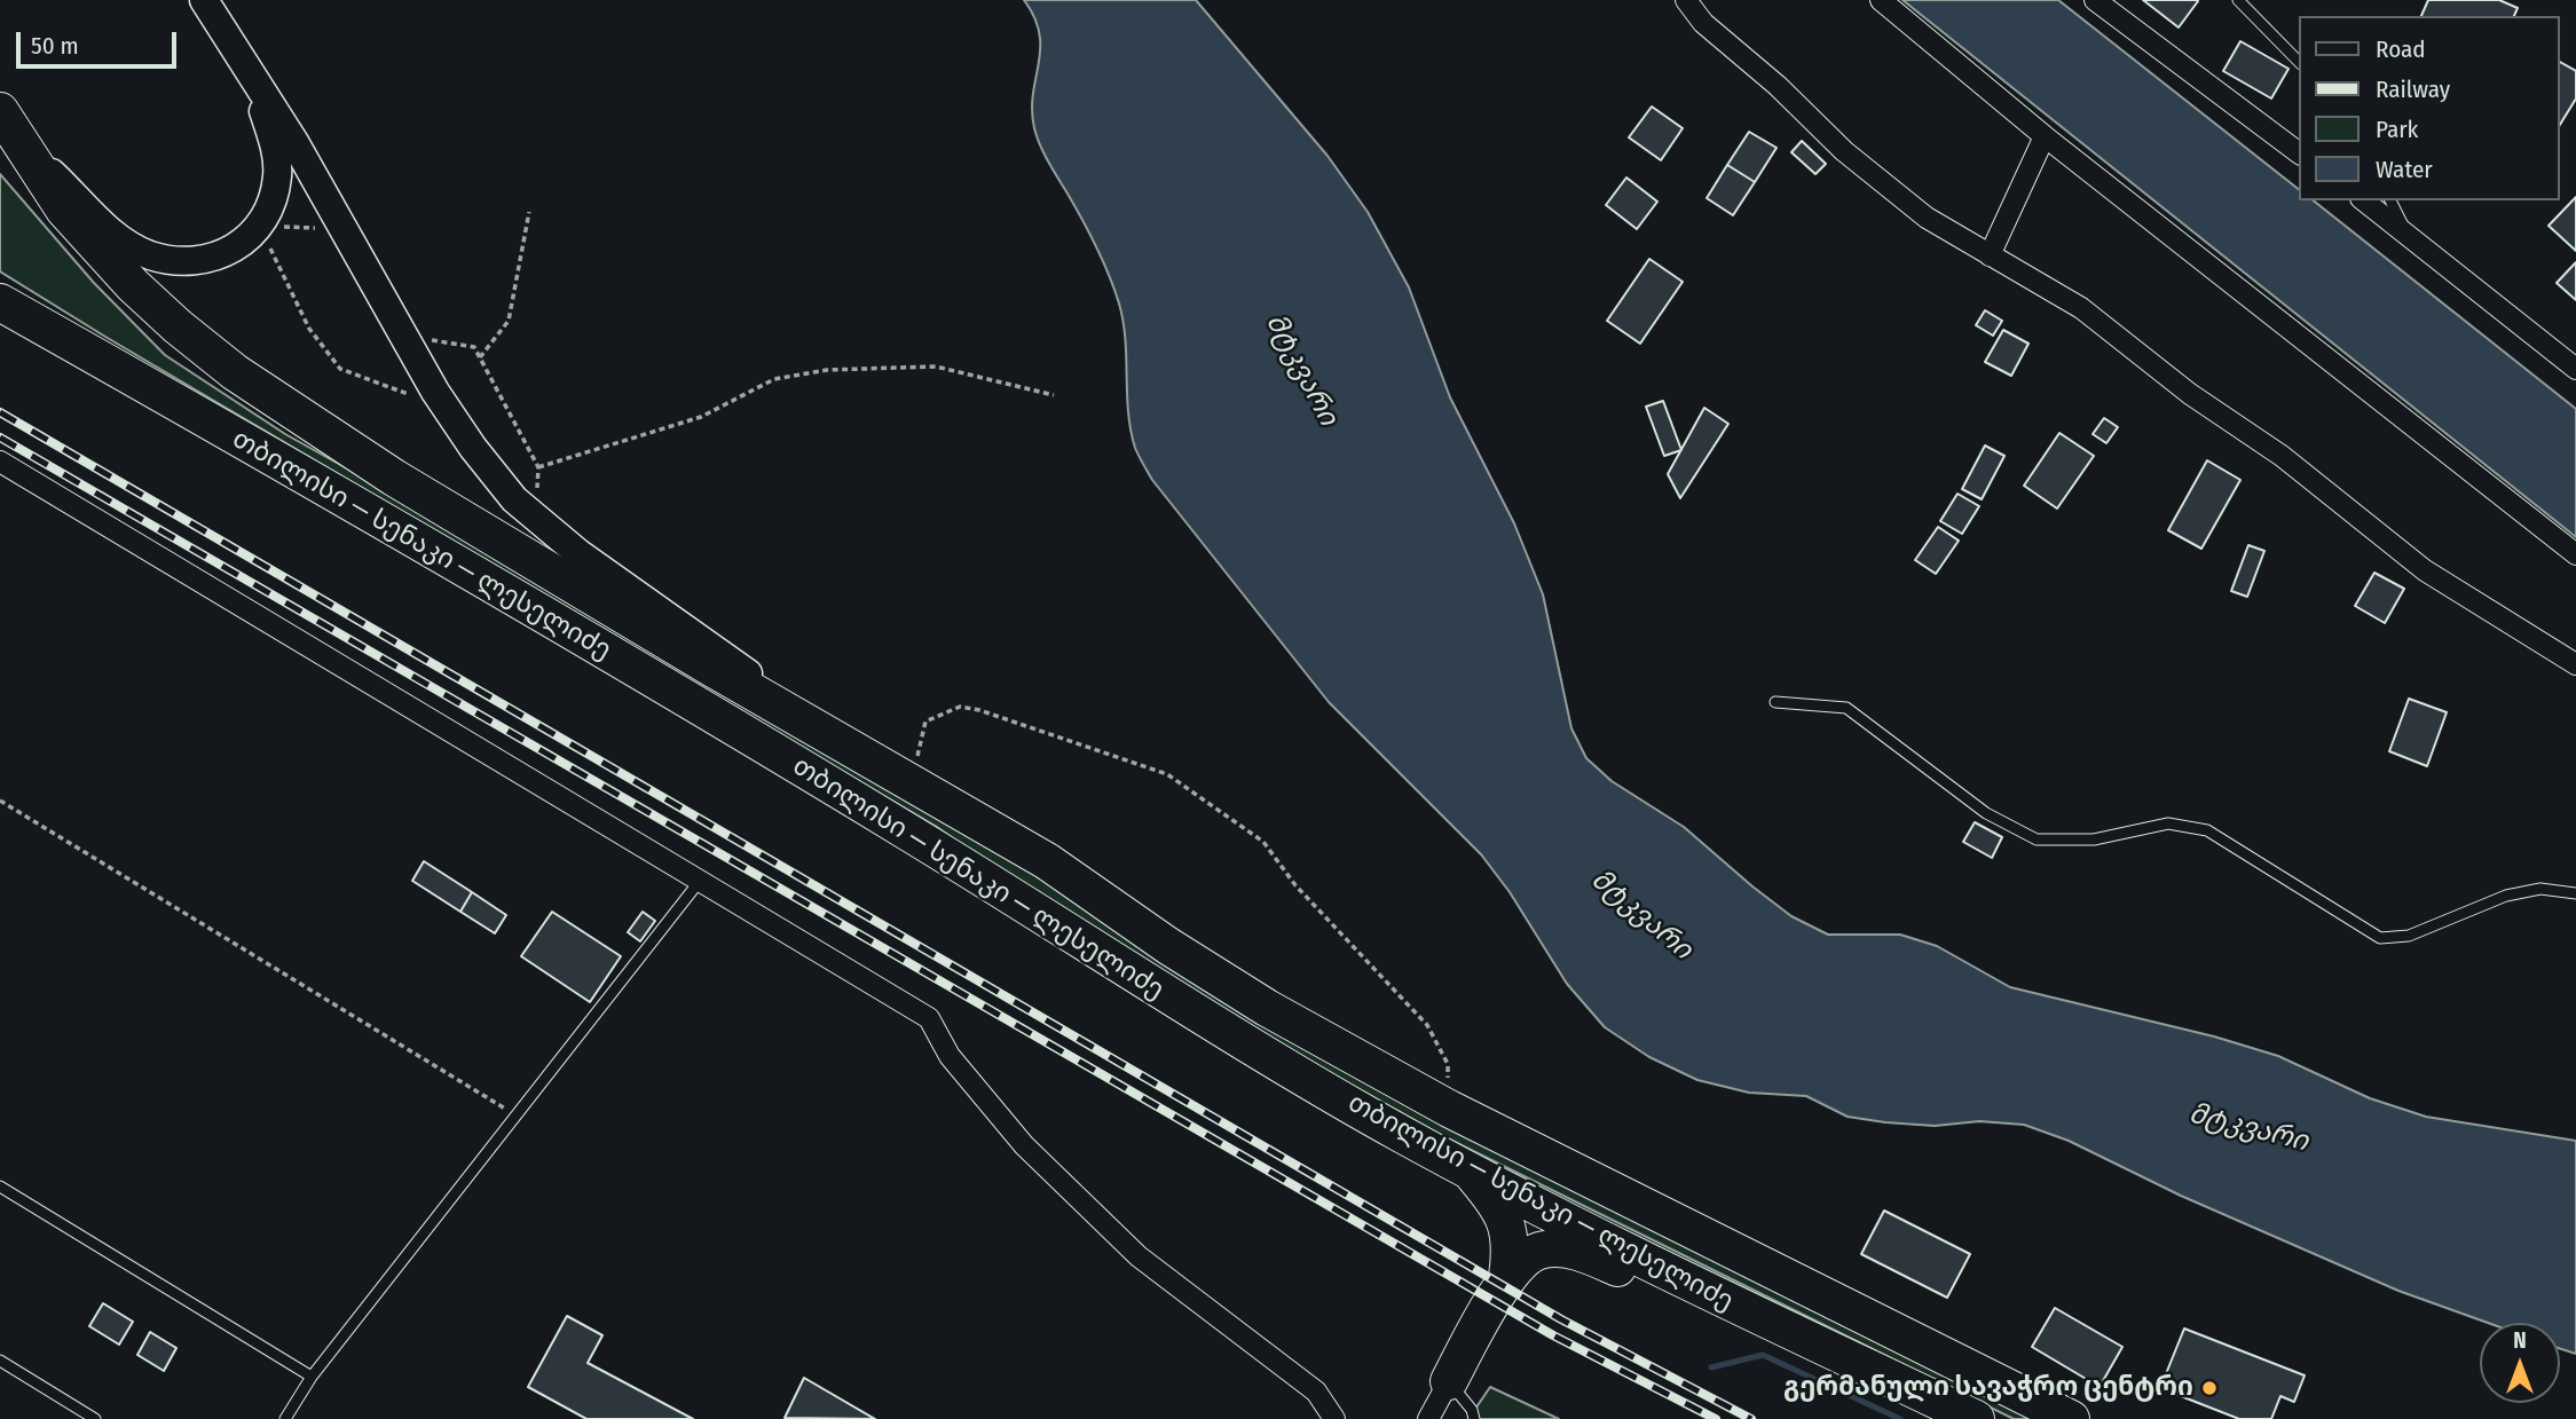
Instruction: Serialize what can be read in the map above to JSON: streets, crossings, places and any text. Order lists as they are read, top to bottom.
{
  "streets": {
    "highway": ["თბილისი — სენაკი — ლესელიძე"]
  },
  "water": ["მტკვარი"],
  "places": ["გერმანული სავაჭრო ცენტრი"],
  "legend": [
    "Road",
    "Railway",
    "Park",
    "Water"
  ],
  "scale_bar": "50 m",
  "north": "top"
}
